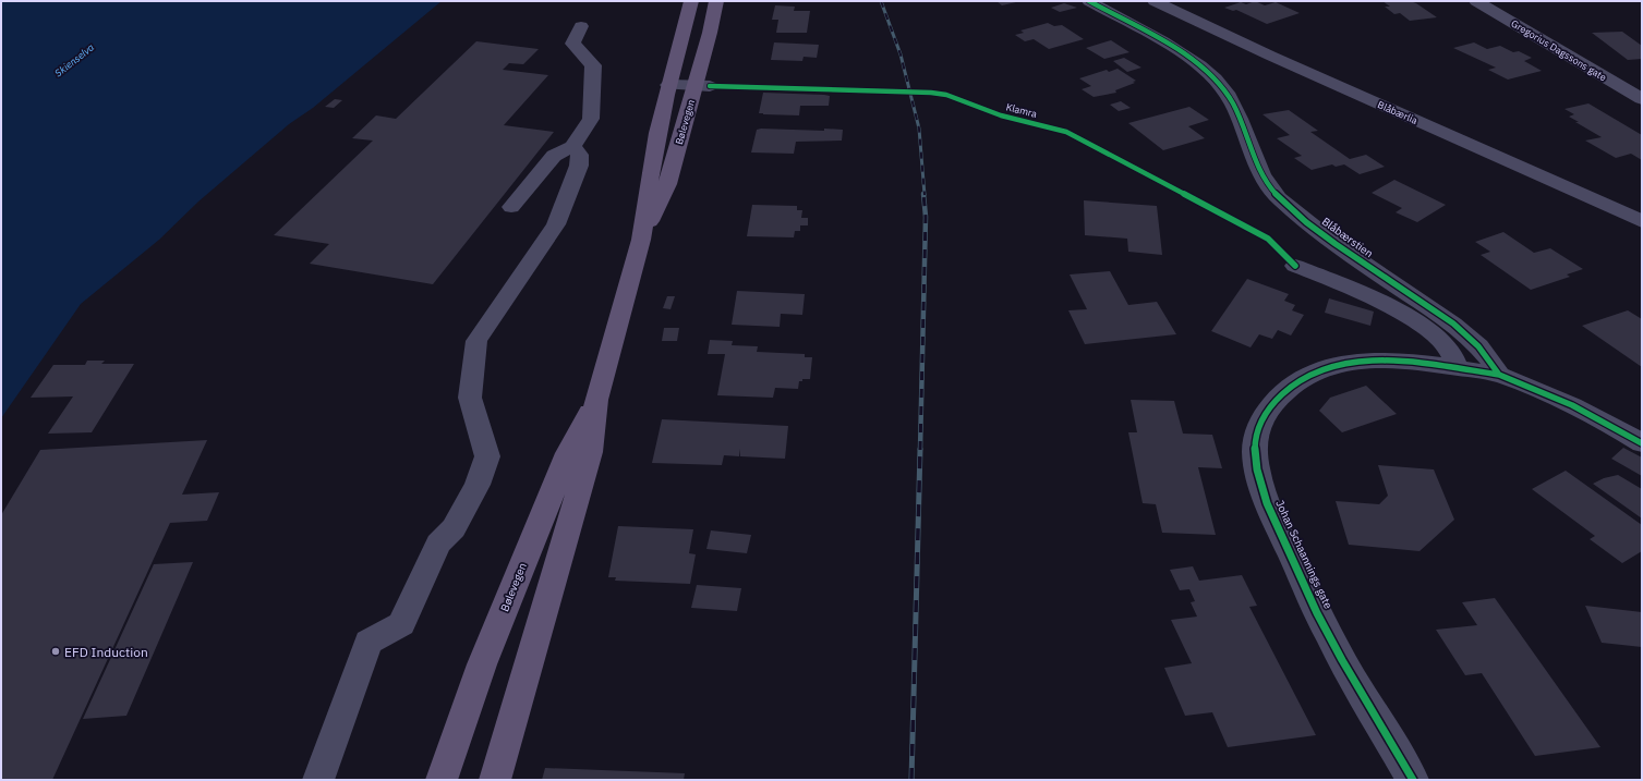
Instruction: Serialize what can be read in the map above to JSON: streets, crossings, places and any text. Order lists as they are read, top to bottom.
{
  "streets": {
    "main road": ["Bølevegen"],
    "street": [
      "Gregorius Dagssons gate",
      "Blåbærlia",
      "Blåbærstien",
      "Johan Schaannings gate"
    ],
    "cycle path": ["Klamra"]
  },
  "crossings": [
    ["Blåbærstien", "Johan Schaannings gate"]
  ],
  "water": ["Skienselva"],
  "places": ["EFD Induction"]
}
